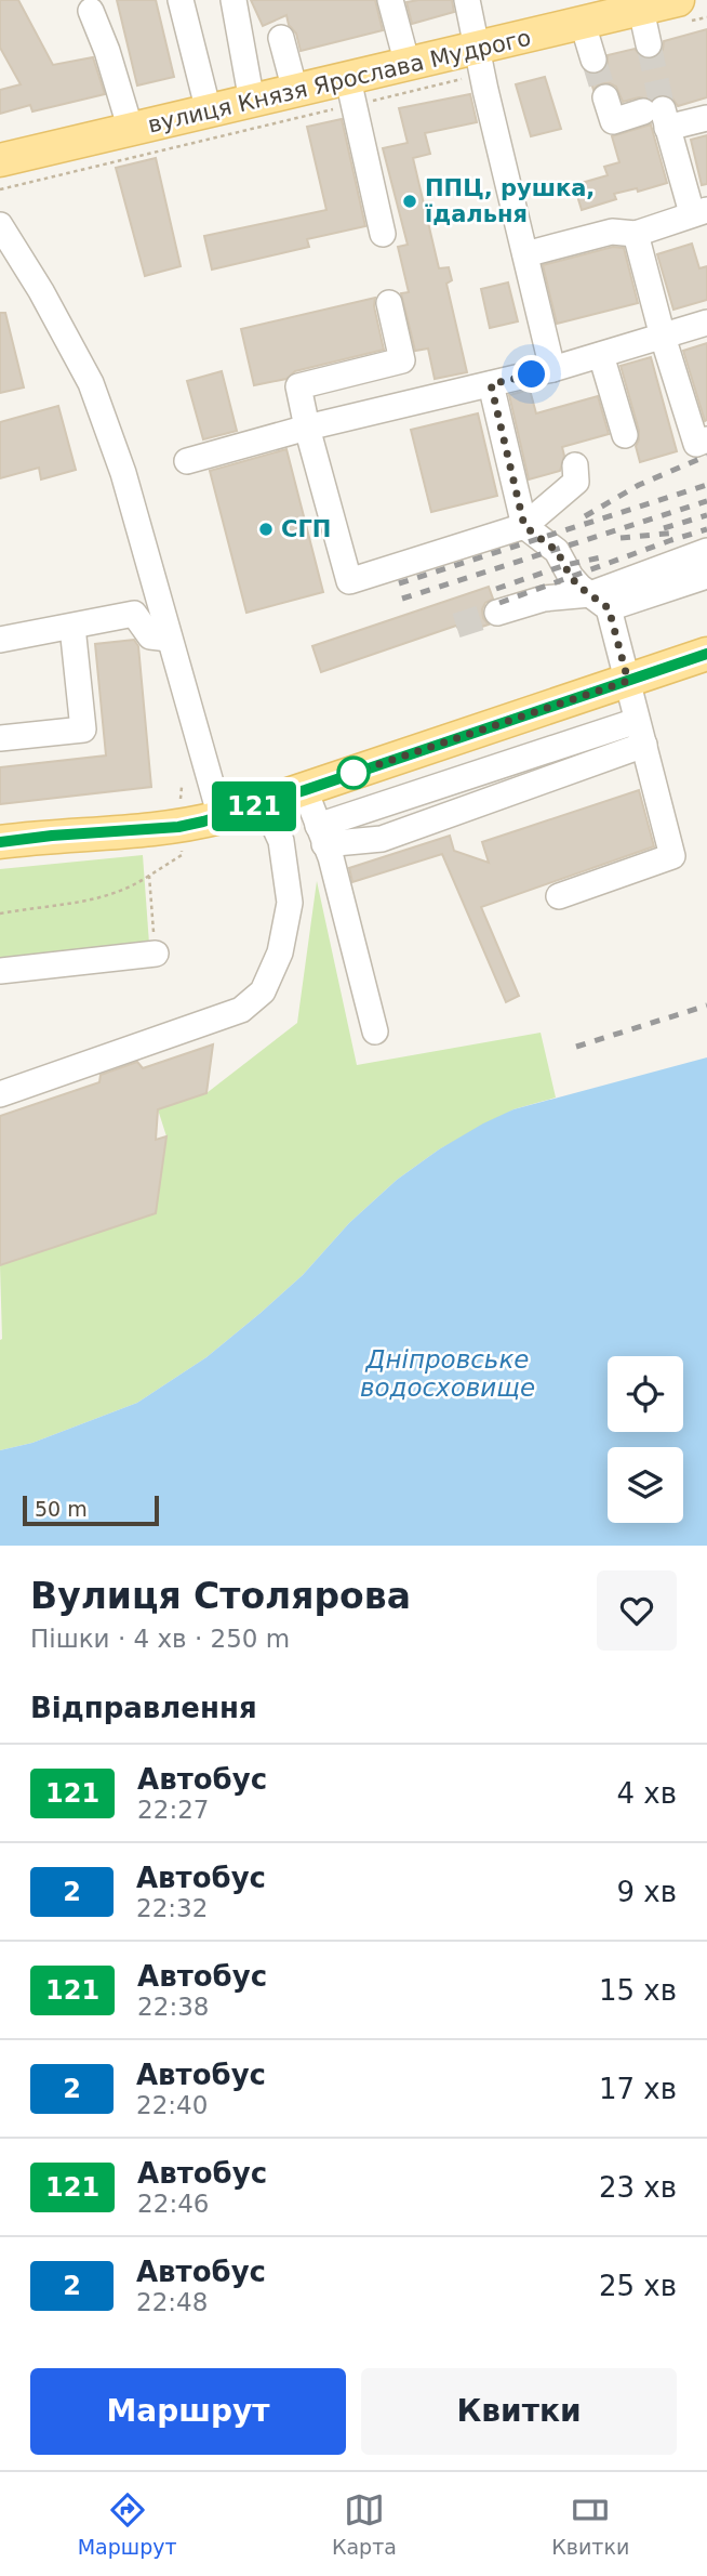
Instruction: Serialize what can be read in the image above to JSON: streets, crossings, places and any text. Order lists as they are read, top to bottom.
{
  "streets": {
    "main road": ["вулиця Князя Ярослава Мудрого"]
  },
  "water": ["Дніпровське водосховище"],
  "places": ["ППЦ, рушка, їдальня", "СГП"],
  "lines": ["bus line 121"],
  "scale_bar": "50 m",
  "page": {
    "on_map": "121",
    "scale": "50 m",
    "heading": [
      ["Вулиця Столярова", "Пішки · 4 хв · 250 m"],
      "Відправлення"
    ],
    "list": [
      {
        "mark": "121",
        "name": "Автобус",
        "note": "22:27",
        "value": "4 хв"
      },
      {
        "mark": "2",
        "name": "Автобус",
        "note": "22:32",
        "value": "9 хв"
      },
      {
        "mark": "121",
        "name": "Автобус",
        "note": "22:38",
        "value": "15 хв"
      },
      {
        "mark": "2",
        "name": "Автобус",
        "note": "22:40",
        "value": "17 хв"
      },
      {
        "mark": "121",
        "name": "Автобус",
        "note": "22:46",
        "value": "23 хв"
      },
      {
        "mark": "2",
        "name": "Автобус",
        "note": "22:48",
        "value": "25 хв"
      }
    ],
    "buttons": ["Маршрут", "Квитки"],
    "tabs": ["Маршрут", "Карта", "Квитки"]
  }
}
